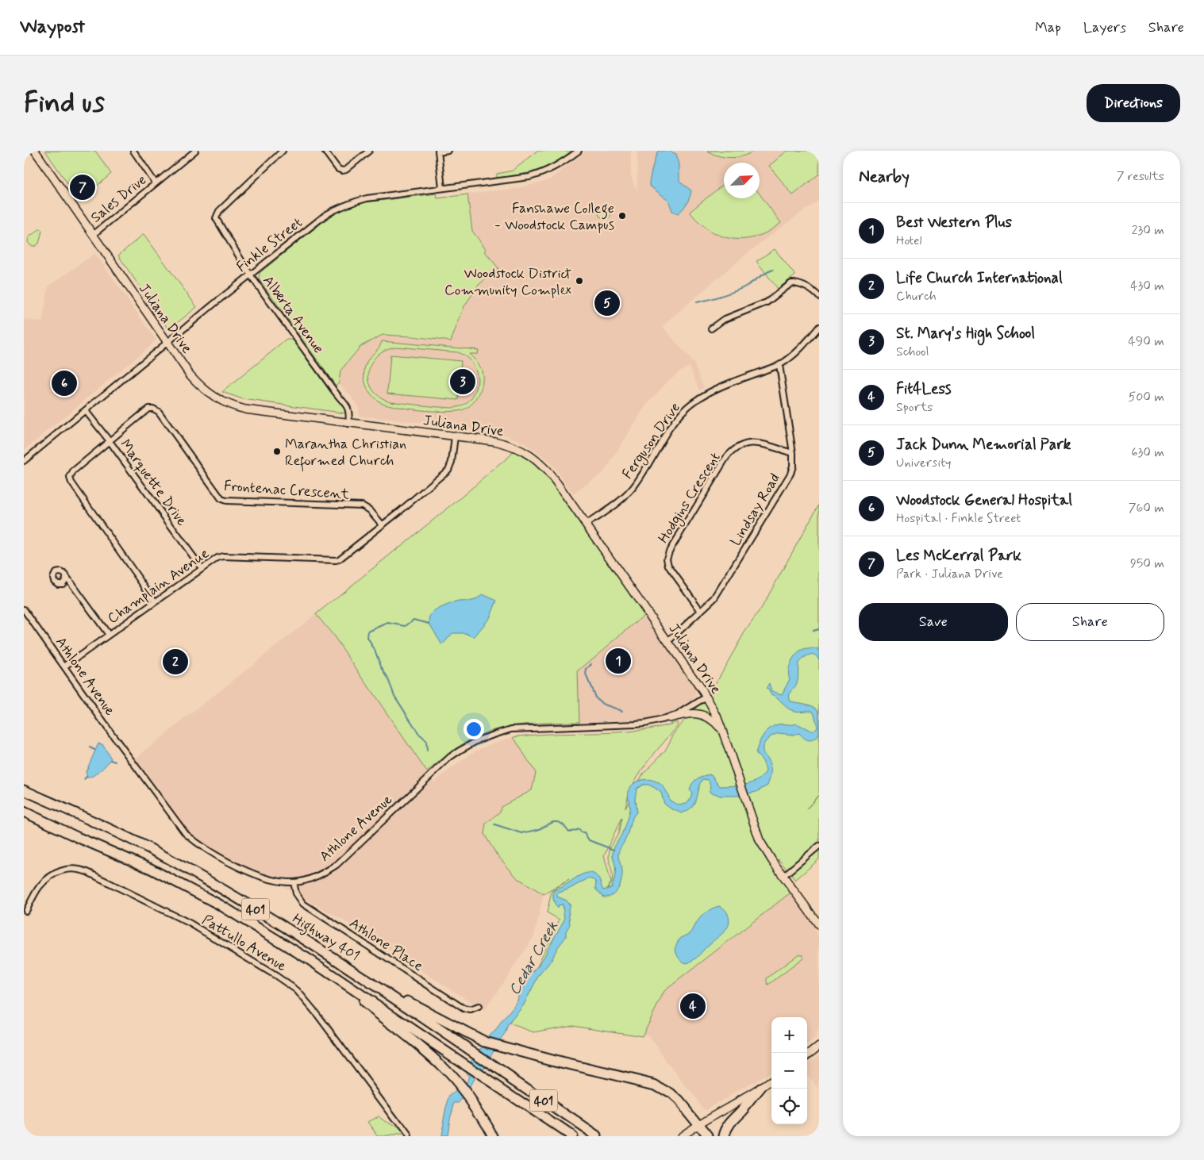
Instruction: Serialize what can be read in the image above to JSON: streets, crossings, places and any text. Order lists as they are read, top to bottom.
{
  "streets": {
    "highway": ["401", "Highway 401"],
    "street": [
      "Sales Drive",
      "Finkle Street",
      "Alberta Avenue",
      "Juliana Drive",
      "Ferguson Drive",
      "Marquette Drive",
      "Frontenac Crescent",
      "Hodgins Crescent",
      "Lindsay Road",
      "Champlain Avenue",
      "Athlone Avenue",
      "Pattullo Avenue",
      "Athlone Place"
    ]
  },
  "crossings": [
    ["Sales Drive", "Juliana Drive"],
    ["Finkle Street", "Alberta Avenue"],
    ["Finkle Street", "Juliana Drive"],
    ["Finkle Street", "Marquette Drive"],
    ["Alberta Avenue", "Juliana Drive"],
    ["Juliana Drive", "Ferguson Drive"],
    ["Juliana Drive", "Lindsay Road"],
    ["Juliana Drive", "Champlain Avenue"],
    ["Juliana Drive", "Athlone Avenue"],
    ["Ferguson Drive", "Lindsay Road"],
    ["Marquette Drive", "Frontenac Crescent"],
    ["Marquette Drive", "Champlain Avenue"],
    ["Frontenac Crescent", "Champlain Avenue"],
    ["Hodgins Crescent", "Lindsay Road"],
    ["Champlain Avenue", "Athlone Avenue"],
    ["Athlone Avenue", "Athlone Place"]
  ],
  "water": ["Cedar Creek"],
  "places": ["Fanshawe College - Woodstock Campus", "Woodstock District Community Complex", "Marantha Christian Reformed Church"],
  "north": "top right",
  "page": {
    "header": "Waypost",
    "nav": ["Map", "Layers", "Share"],
    "buttons": [
      "Directions",
      ["Save", "Share"]
    ],
    "title": "Find us",
    "heading": ["Nearby", "7 results"],
    "pins": [
      "7",
      "5",
      "3",
      "6",
      "1",
      "2",
      "4"
    ],
    "list": [
      {
        "mark": "1",
        "name": "Best Western Plus",
        "note": "Hotel",
        "value": "230 m"
      },
      {
        "mark": "2",
        "name": "Life Church International",
        "note": "Church",
        "value": "430 m"
      },
      {
        "mark": "3",
        "name": "St. Mary's High School",
        "note": "School",
        "value": "490 m"
      },
      {
        "mark": "4",
        "name": "Fit4Less",
        "note": "Sports",
        "value": "500 m"
      },
      {
        "mark": "5",
        "name": "Jack Dunn Memorial Park",
        "note": "University",
        "value": "630 m"
      },
      {
        "mark": "6",
        "name": "Woodstock General Hospital",
        "note": "Hospital · Finkle Street",
        "value": "760 m"
      },
      {
        "mark": "7",
        "name": "Les McKerral Park",
        "note": "Park · Juliana Drive",
        "value": "950 m"
      }
    ],
    "map_buttons": ["+", "−"]
  }
}
